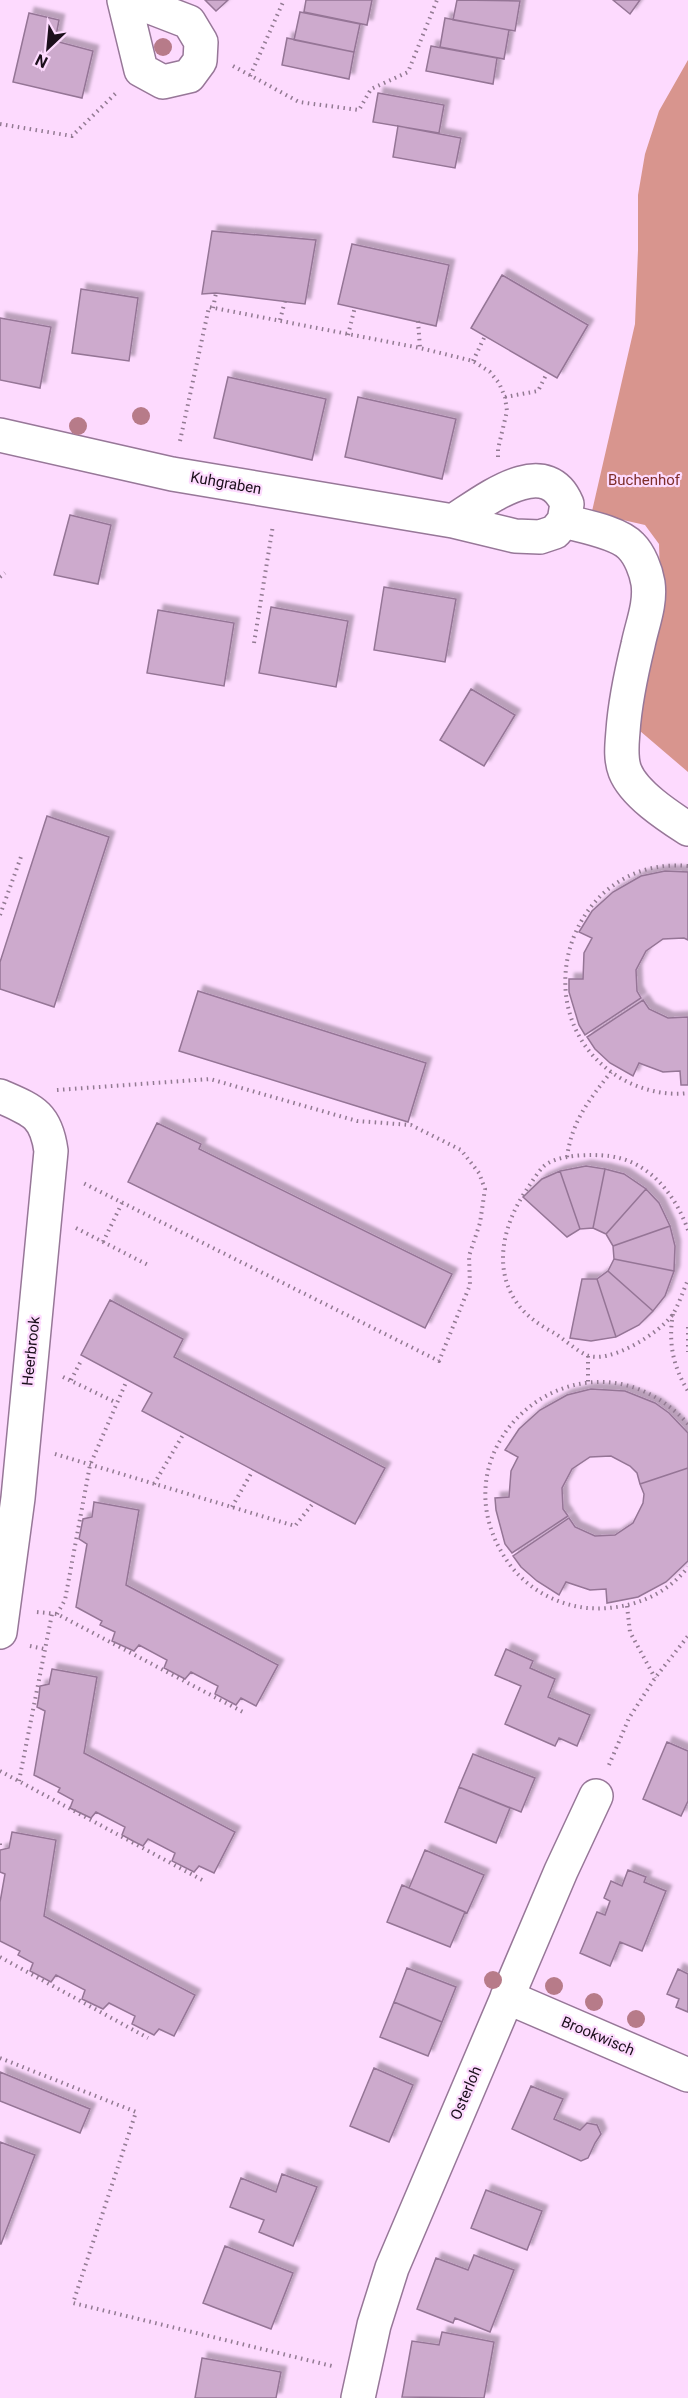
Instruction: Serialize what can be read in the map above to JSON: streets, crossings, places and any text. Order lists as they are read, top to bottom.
{
  "streets": {
    "street": [
      "Kuhgraben",
      "Heerbrook",
      "Brookwisch",
      "Osterloh"
    ]
  },
  "crossings": [
    ["Brookwisch", "Osterloh"]
  ],
  "parks": ["Buchenhof"],
  "north": "bottom left"
}
